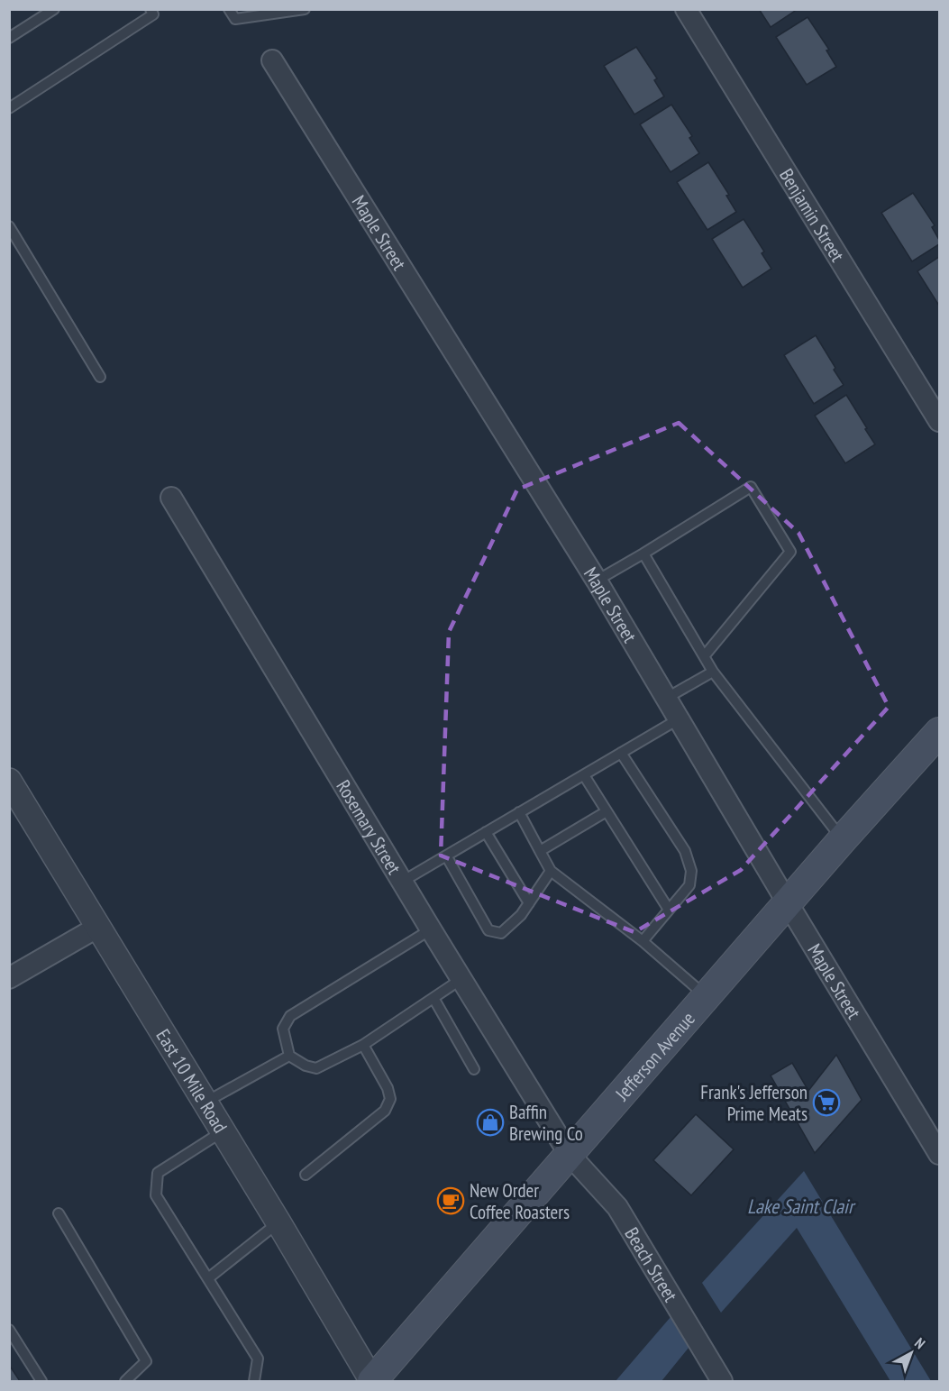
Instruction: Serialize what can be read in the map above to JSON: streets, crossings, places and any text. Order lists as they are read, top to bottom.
{
  "streets": {
    "main road": ["Jefferson Avenue"],
    "street": [
      "Benjamin Street",
      "Maple Street",
      "Rosemary Street",
      "East 10 Mile Road",
      "Beach Street"
    ]
  },
  "crossings": [
    ["Maple Street", "Jefferson Avenue"],
    ["Rosemary Street", "Jefferson Avenue"],
    ["Rosemary Street", "Beach Street"],
    ["Jefferson Avenue", "East 10 Mile Road"],
    ["Jefferson Avenue", "Beach Street"]
  ],
  "water": ["Lake Saint Clair"],
  "places": {
    "supermarket": ["Frank's Jefferson Prime Meats"],
    "shop": ["Baffin Brewing Co"],
    "cafe": ["New Order Coffee Roasters"]
  },
  "north": "top right"
}
